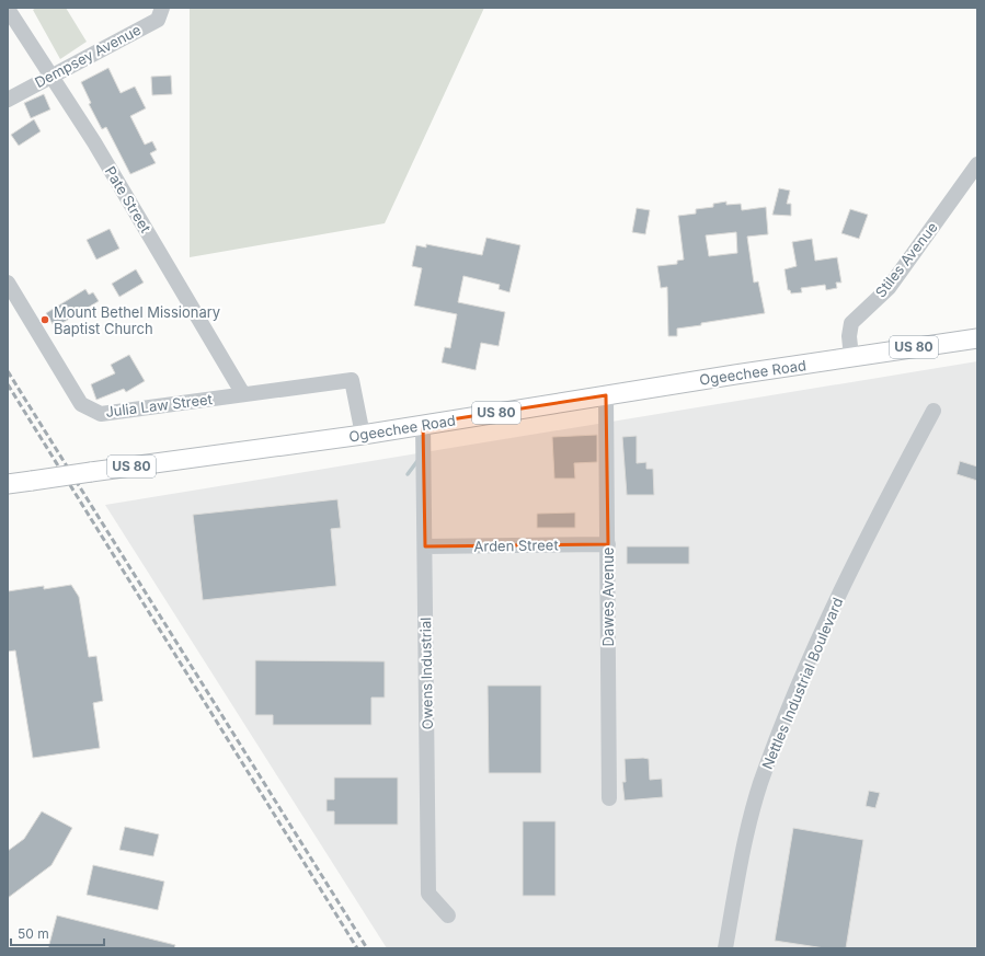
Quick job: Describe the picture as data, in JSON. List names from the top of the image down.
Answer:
{
  "streets": {
    "main road": ["US 80", "Ogeechee Road"],
    "street": [
      "Dempsey Avenue",
      "Pate Street",
      "Stiles Avenue",
      "Julia Law Street",
      "Arden Street",
      "Dawes Avenue",
      "Owens Industrial",
      "Nettles Industrial Boulevard"
    ]
  },
  "crossings": [
    ["Dempsey Avenue", "Pate Street"],
    ["Pate Street", "Julia Law Street"],
    ["Stiles Avenue", "Ogeechee Road"],
    ["Ogeechee Road", "Julia Law Street"],
    ["Ogeechee Road", "Dawes Avenue"],
    ["Ogeechee Road", "Owens Industrial"],
    ["Arden Street", "Dawes Avenue"],
    ["Arden Street", "Owens Industrial"]
  ],
  "places": ["Mount Bethel Missionary Baptist Church"],
  "scale_bar": "50 m"
}
